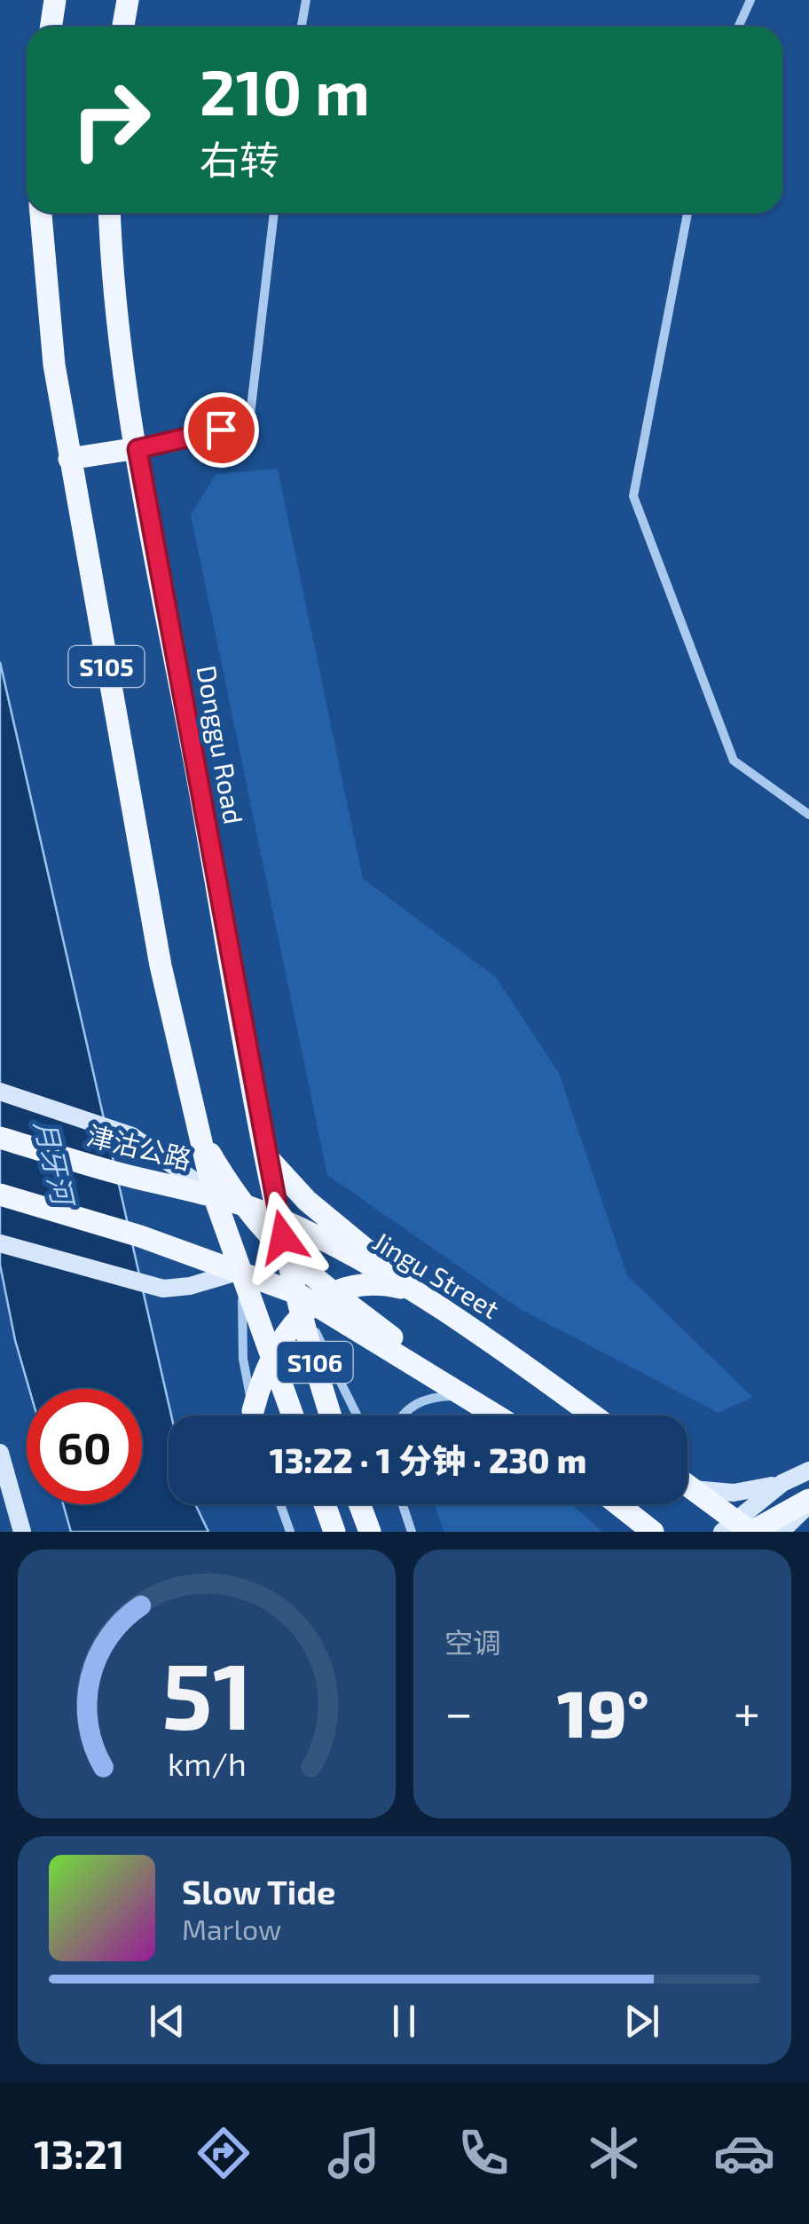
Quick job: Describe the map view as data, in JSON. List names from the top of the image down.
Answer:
{
  "streets": {
    "main road": [
      "S105",
      "Donggu Road",
      "津沽公路",
      "Jingu Street",
      "S106"
    ]
  },
  "crossings": [
    ["S105", "津沽公路"],
    ["S105", "Jingu Street"],
    ["S105", "S106"],
    ["Donggu Road", "Jingu Street"],
    ["Donggu Road", "S106"],
    ["津沽公路", "Jingu Street"],
    ["津沽公路", "S106"],
    ["Jingu Street", "S106"]
  ],
  "water": ["月牙河"],
  "page": {
    "turn": ["210 m", "右转"],
    "limit": "60",
    "trip": "13:22 · 1 分钟 · 230 m",
    "tile": "空调",
    "heat": ["−", "19°", "+"],
    "song": ["Slow Tide", "Marlow"],
    "tabs": "13:21",
    "gauge": ["51", "km/h"]
  }
}
